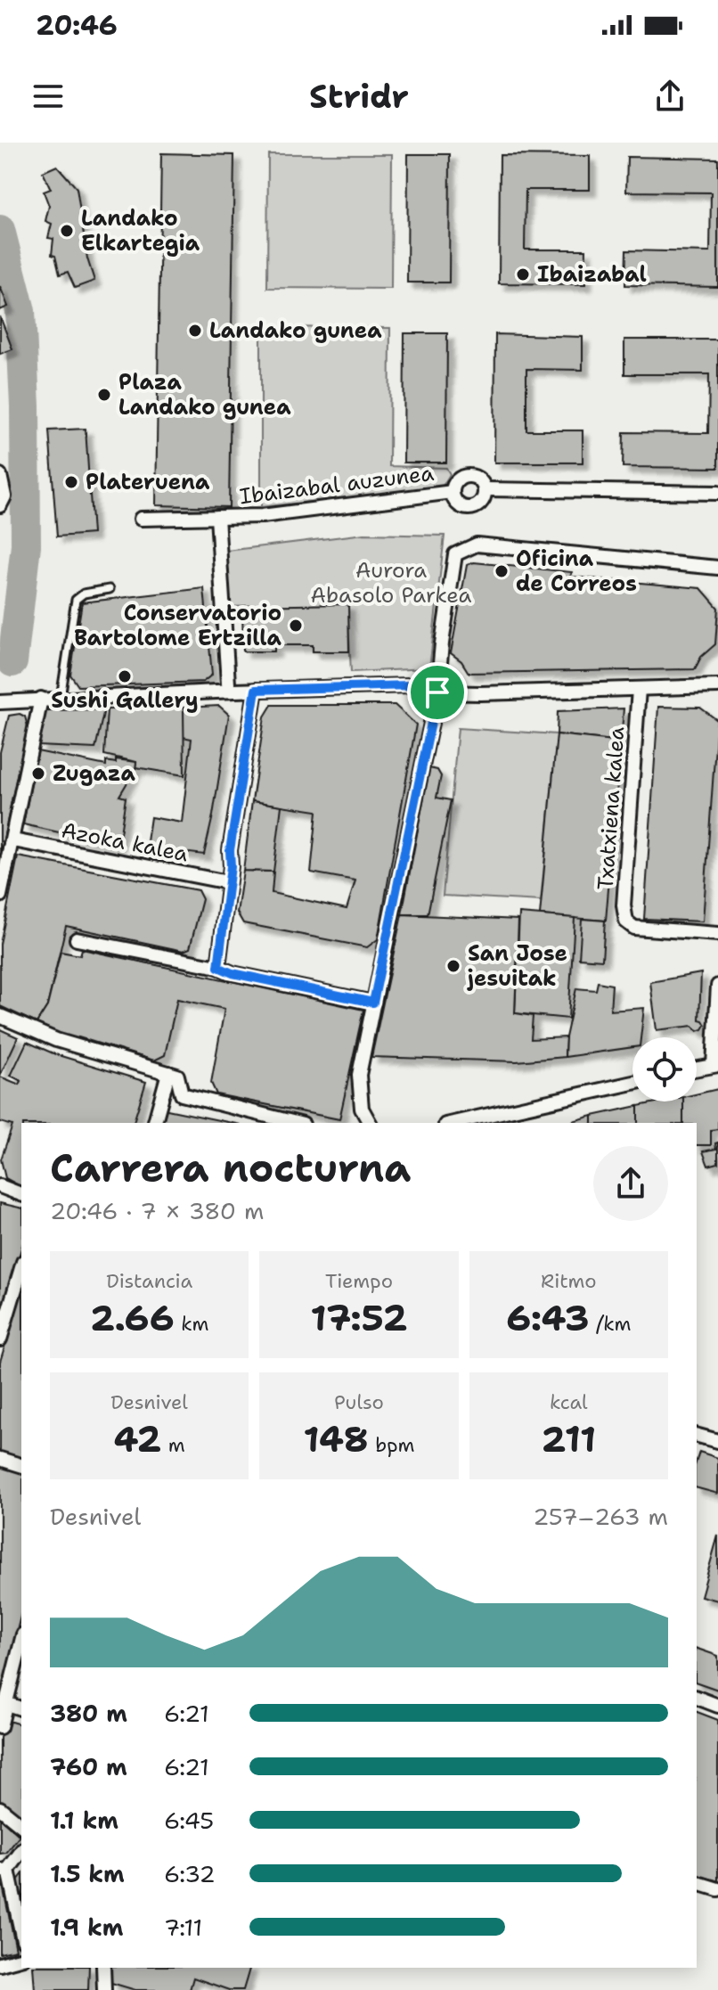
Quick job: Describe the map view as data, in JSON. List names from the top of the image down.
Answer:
{
  "streets": {
    "street": ["Ibaizabal auzunea", "Txatxiena kalea", "Azoka kalea"]
  },
  "parks": ["Aurora Abasolo Parkea"],
  "places": [
    "Landako Elkartegia",
    "Ibaizabal",
    "Landako gunea",
    "Plaza Landako gunea",
    "Plateruena",
    "Oficina de Correos",
    "Conservatorio Bartolome Ertzilla",
    "Sushi Gallery",
    "Zugaza",
    "San Jose jesuitak"
  ],
  "page": {
    "status": "20:46",
    "header": "Stridr",
    "heading": ["Carrera nocturna", "20:46 · 7 × 380 m"],
    "stats": [
      ["Distancia", "2.66 km"],
      ["Tiempo", "17:52"],
      ["Ritmo", "6:43 /km"],
      ["Desnivel", "42 m"],
      ["Pulso", "148 bpm"],
      ["kcal", "211"]
    ],
    "chart": ["Desnivel", "257–263 m"],
    "list": [
      {
        "name": "380 m",
        "note": "6:21"
      },
      {
        "name": "760 m",
        "note": "6:21"
      },
      {
        "name": "1.1 km",
        "note": "6:45"
      },
      {
        "name": "1.5 km",
        "note": "6:32"
      },
      {
        "name": "1.9 km",
        "note": "7:11"
      }
    ]
  }
}
